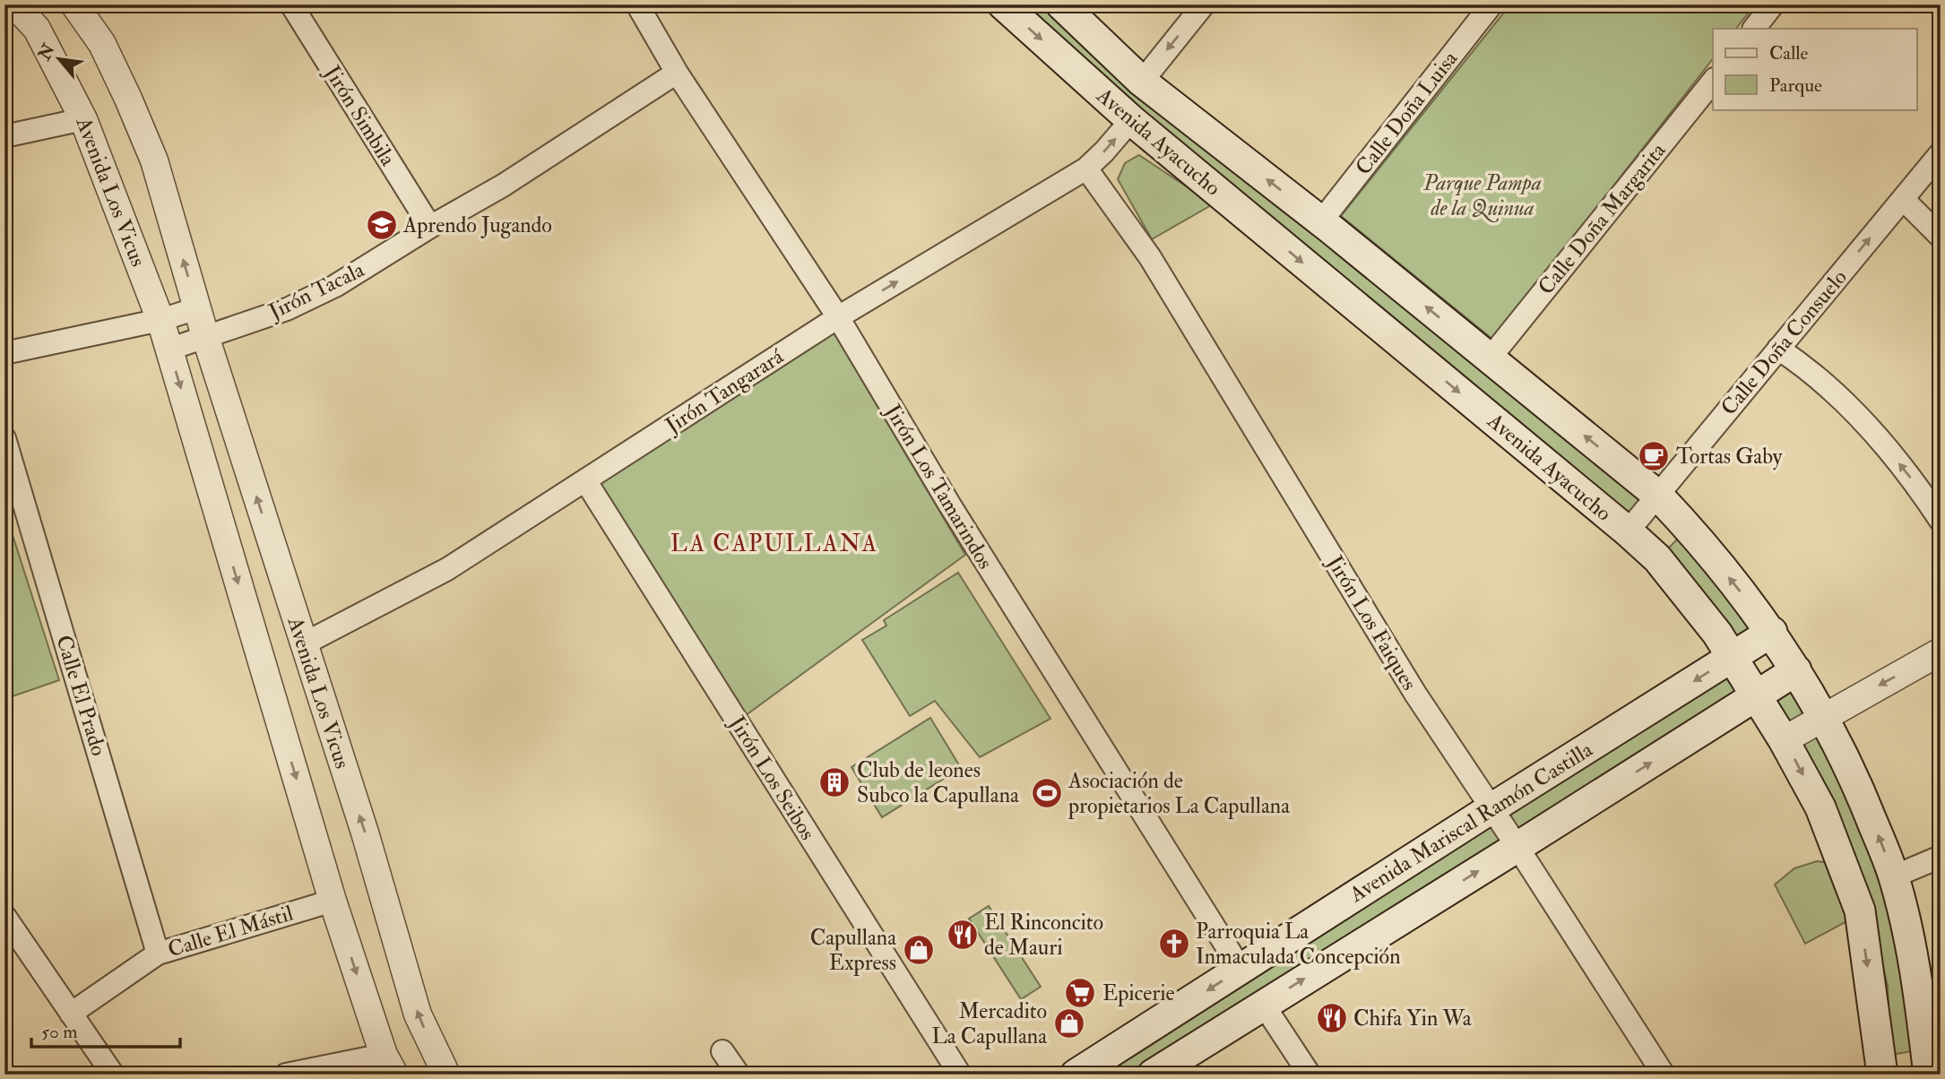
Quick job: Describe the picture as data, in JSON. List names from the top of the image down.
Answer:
{
  "streets": {
    "main road": ["Avenida Ayacucho", "Avenida Mariscal Ramón Castilla"],
    "street": [
      "Calle Doña Luisa",
      "Jirón Simbila",
      "Avenida Los Vicus",
      "Calle Doña Margarita",
      "Jirón Tacala",
      "Calle Doña Consuelo",
      "Jirón Tangarará",
      "Jirón Los Tamarindos",
      "Jirón Los Faiques",
      "Calle El Prado",
      "Jirón Los Seibos",
      "Calle El Mástil"
    ]
  },
  "crossings": [
    ["Calle Doña Luisa", "Avenida Ayacucho"],
    ["Jirón Simbila", "Jirón Tacala"],
    ["Avenida Ayacucho", "Calle Doña Margarita"],
    ["Avenida Ayacucho", "Calle Doña Consuelo"],
    ["Avenida Ayacucho", "Jirón Tangarará"],
    ["Avenida Ayacucho", "Avenida Mariscal Ramón Castilla"],
    ["Avenida Los Vicus", "Jirón Tacala"],
    ["Avenida Los Vicus", "Jirón Tangarará"],
    ["Avenida Los Vicus", "Calle El Mástil"],
    ["Jirón Tacala", "Jirón Los Tamarindos"],
    ["Jirón Tangarará", "Jirón Los Tamarindos"],
    ["Jirón Tangarará", "Jirón Los Faiques"],
    ["Jirón Tangarará", "Jirón Los Seibos"],
    ["Jirón Los Tamarindos", "Avenida Mariscal Ramón Castilla"],
    ["Jirón Los Faiques", "Avenida Mariscal Ramón Castilla"],
    ["Calle El Prado", "Calle El Mástil"]
  ],
  "one_way": ["Calle Doña Consuelo", "Jirón Tangarará"],
  "districts": ["LA CAPULLANA"],
  "parks": ["Parque Pampa de la Quinua"],
  "places": {
    "school or university": ["Aprendo Jugando"],
    "cafe": ["Tortas Gaby"],
    "building": ["Club de leones Subco la Capullana"],
    "sports": ["Asociación de propietarios La Capullana"],
    "restaurant": ["El Rinconcito de Mauri", "Chifa Yin Wa"],
    "church": ["Parroquia La Inmaculada Concepción"],
    "shop": ["Capullana Express", "Mercadito La Capullana"],
    "supermarket": ["Epicerie"]
  },
  "legend": ["Calle", "Parque"],
  "scale_bar": "50 m",
  "north": "top left"
}
